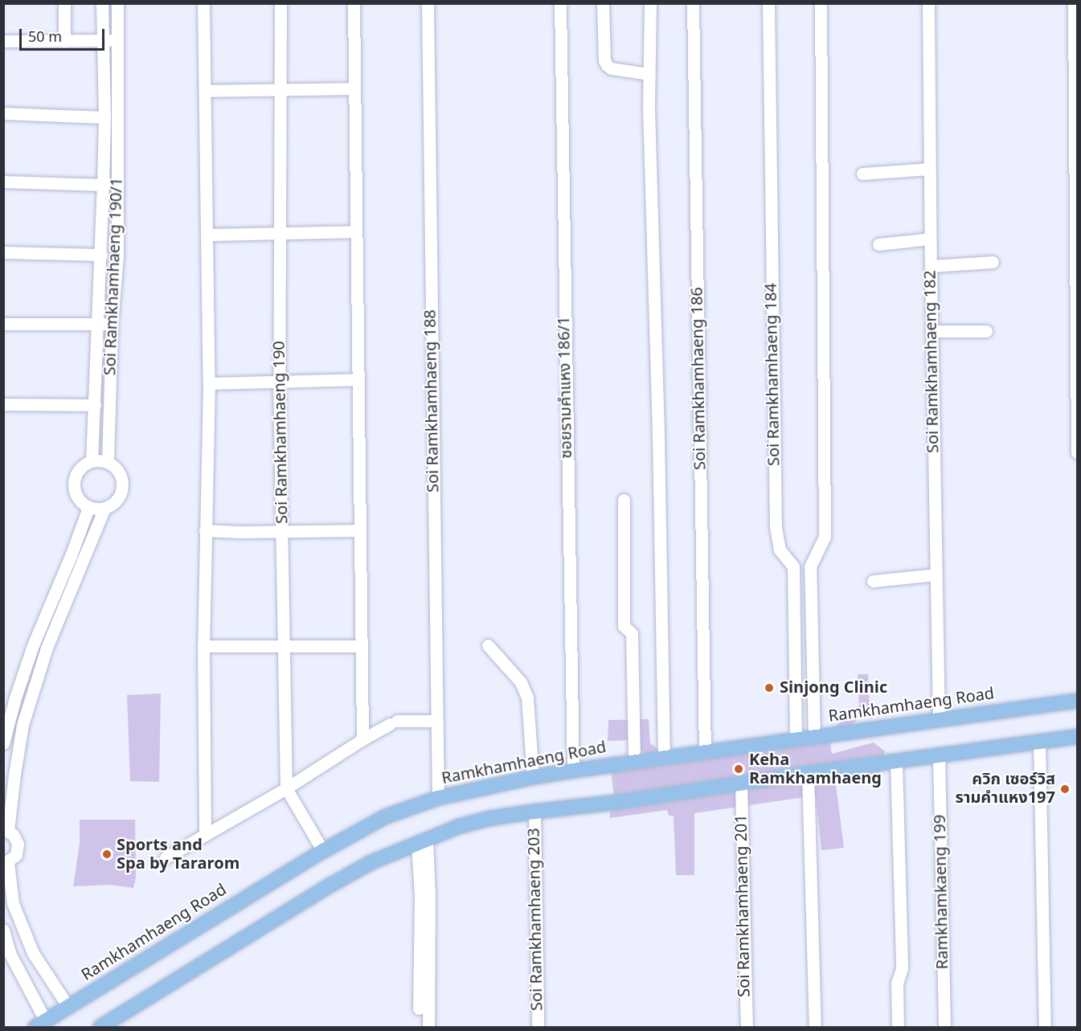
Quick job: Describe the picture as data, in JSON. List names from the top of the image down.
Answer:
{
  "streets": {
    "main road": ["Ramkhamhaeng Road"],
    "street": [
      "Soi Ramkhamhaeng 190/1",
      "Soi Ramkhamhaeng 182",
      "Soi Ramkhamhaeng 184",
      "Soi Ramkhamhaeng 186",
      "ซอยรามคำแหง 186/1",
      "Soi Ramkhamhaeng 188",
      "Soi Ramkhamhaeng 190",
      "Ramkhamkaeng 199",
      "Soi Ramkhamhaeng 201",
      "Soi Ramkhamhaeng 203"
    ]
  },
  "crossings": [
    ["Soi Ramkhamhaeng 182", "Ramkhamhaeng Road"],
    ["Soi Ramkhamhaeng 186", "Ramkhamhaeng Road"],
    ["ซอยรามคำแหง 186/1", "Ramkhamhaeng Road"],
    ["Soi Ramkhamhaeng 188", "Ramkhamhaeng Road"],
    ["Soi Ramkhamhaeng 190", "Ramkhamhaeng Road"]
  ],
  "places": [
    "Sinjong Clinic",
    "Keha Ramkhamhaeng",
    "ควิก เซอร์วิส รามคำแหง197",
    "Sports and Spa by Tararom"
  ],
  "scale_bar": "50 m"
}
